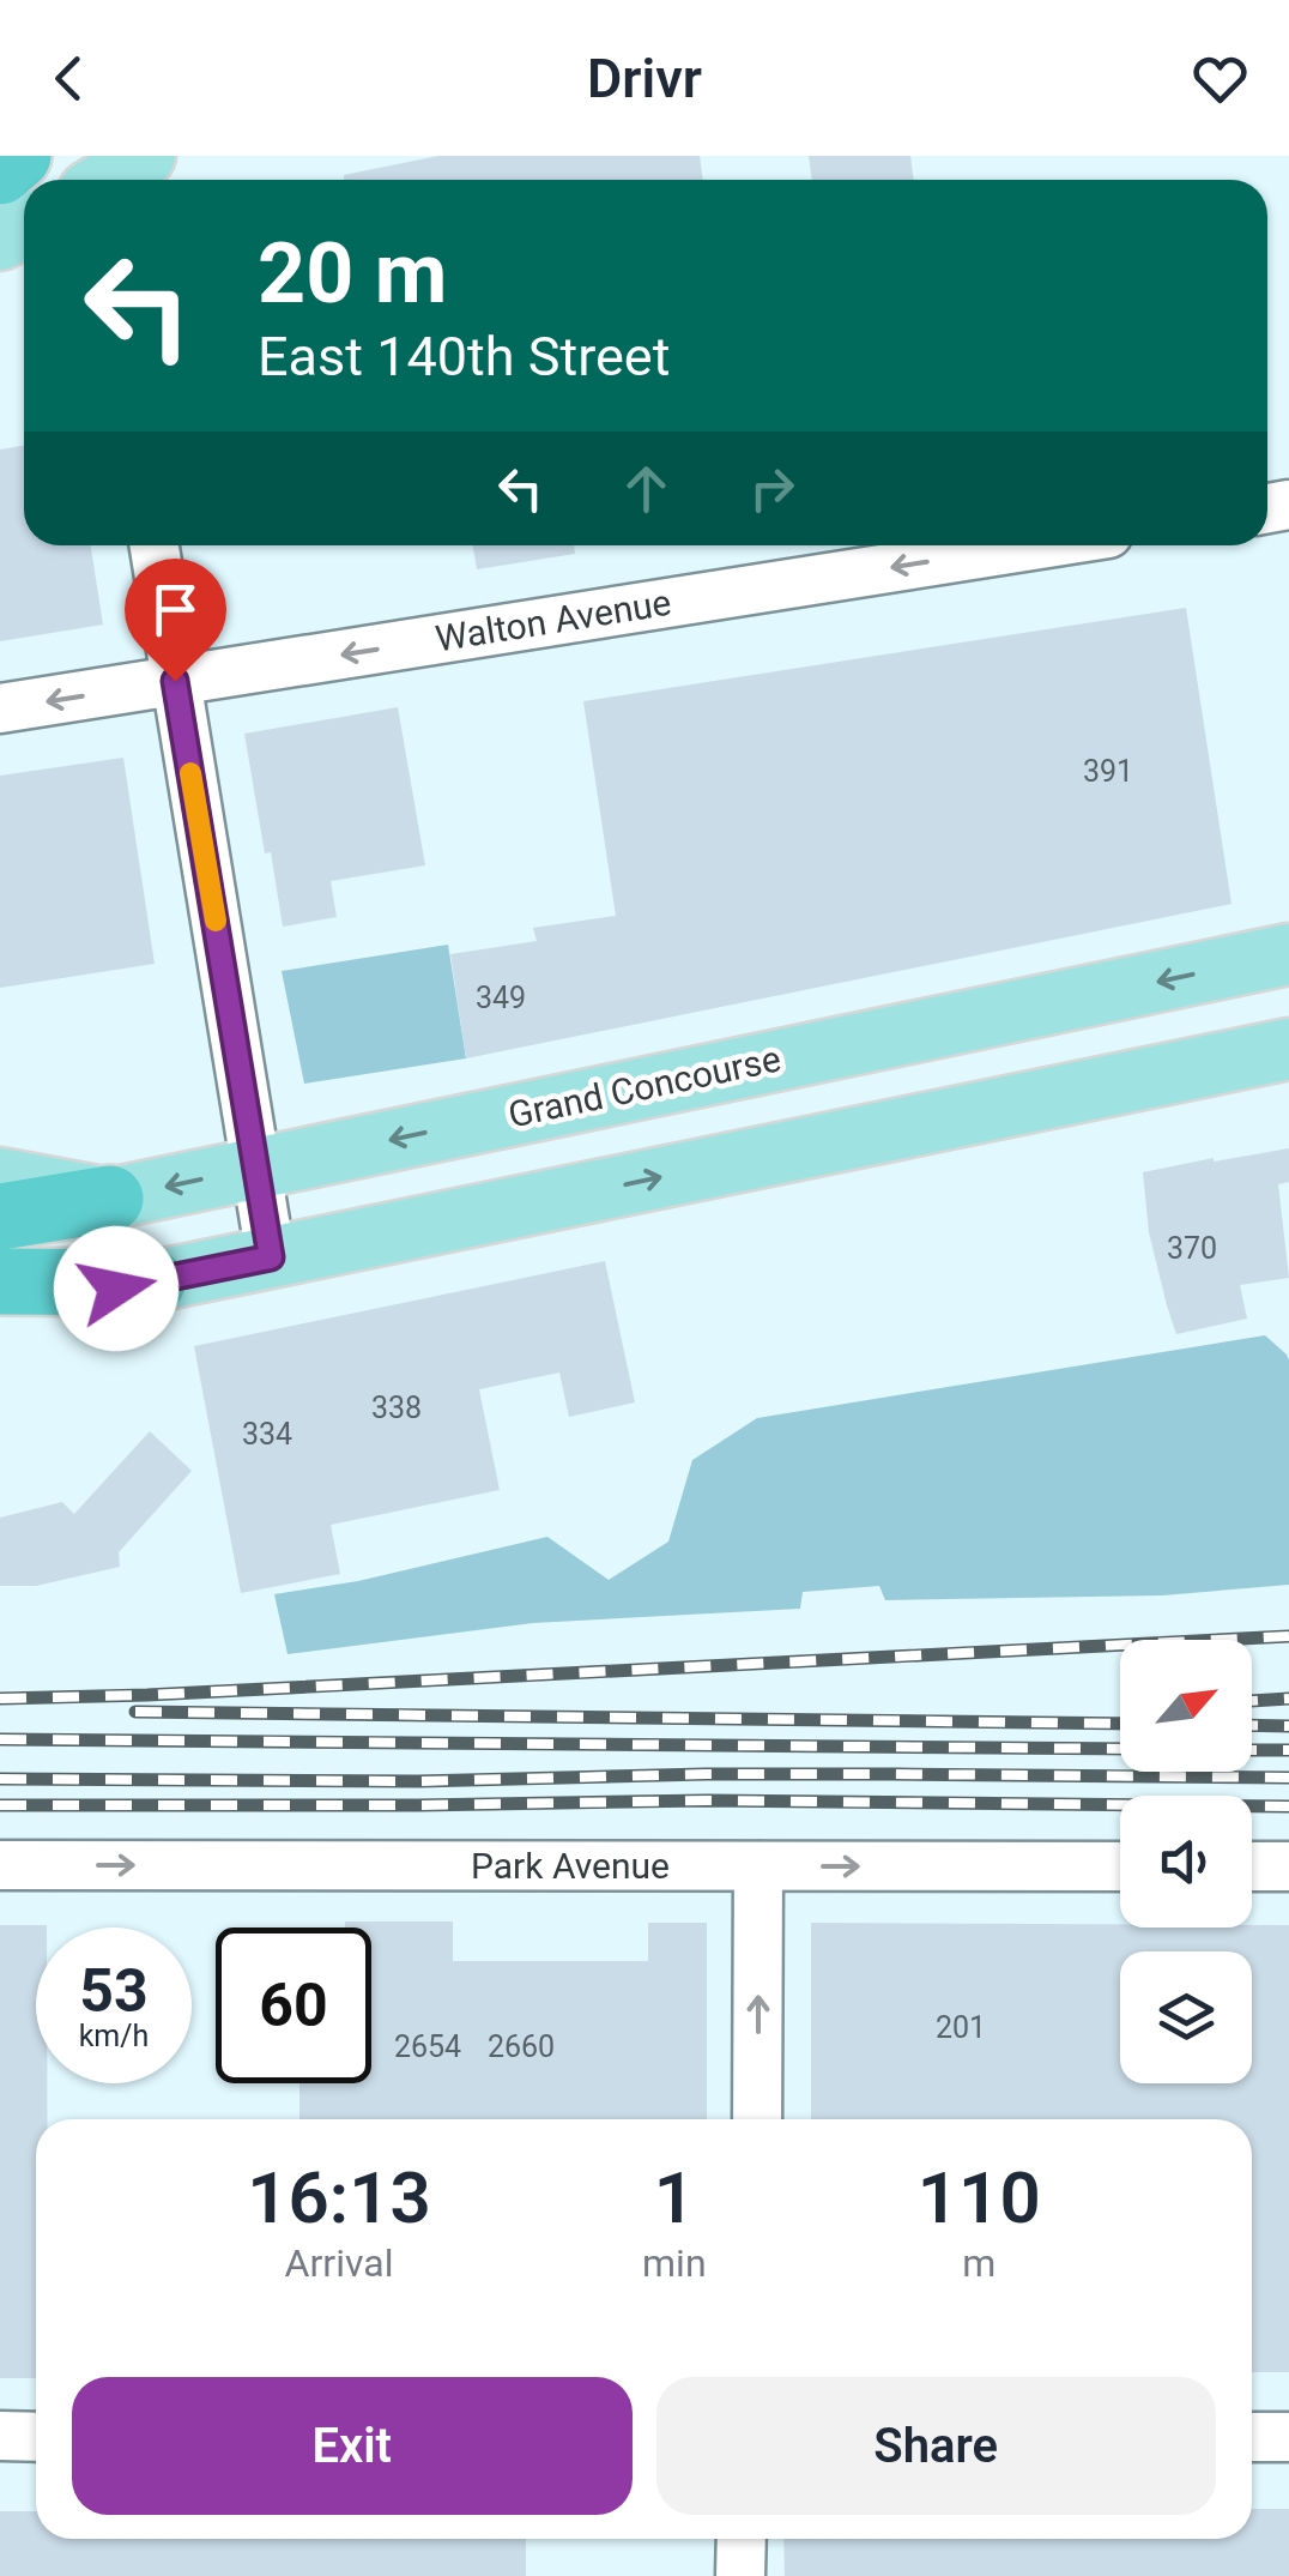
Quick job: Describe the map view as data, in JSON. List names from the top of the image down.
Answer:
{
  "streets": {
    "main road": ["Grand Concourse"],
    "street": ["Walton Avenue", "Park Avenue"]
  },
  "one_way": ["Walton Avenue", "Park Avenue"],
  "house_numbers": [
    "391",
    "349",
    "370",
    "338",
    "334",
    "201",
    "2654",
    "2660"
  ],
  "north": "top right",
  "page": {
    "header": "Drivr",
    "turn": ["20 m", "East 140th Street"],
    "speed": "53 km/h",
    "limit": "60",
    "eta": [
      "16:13",
      "Arrival",
      "1",
      "min",
      "110",
      "m"
    ],
    "buttons": ["Exit", "Share"]
  }
}
